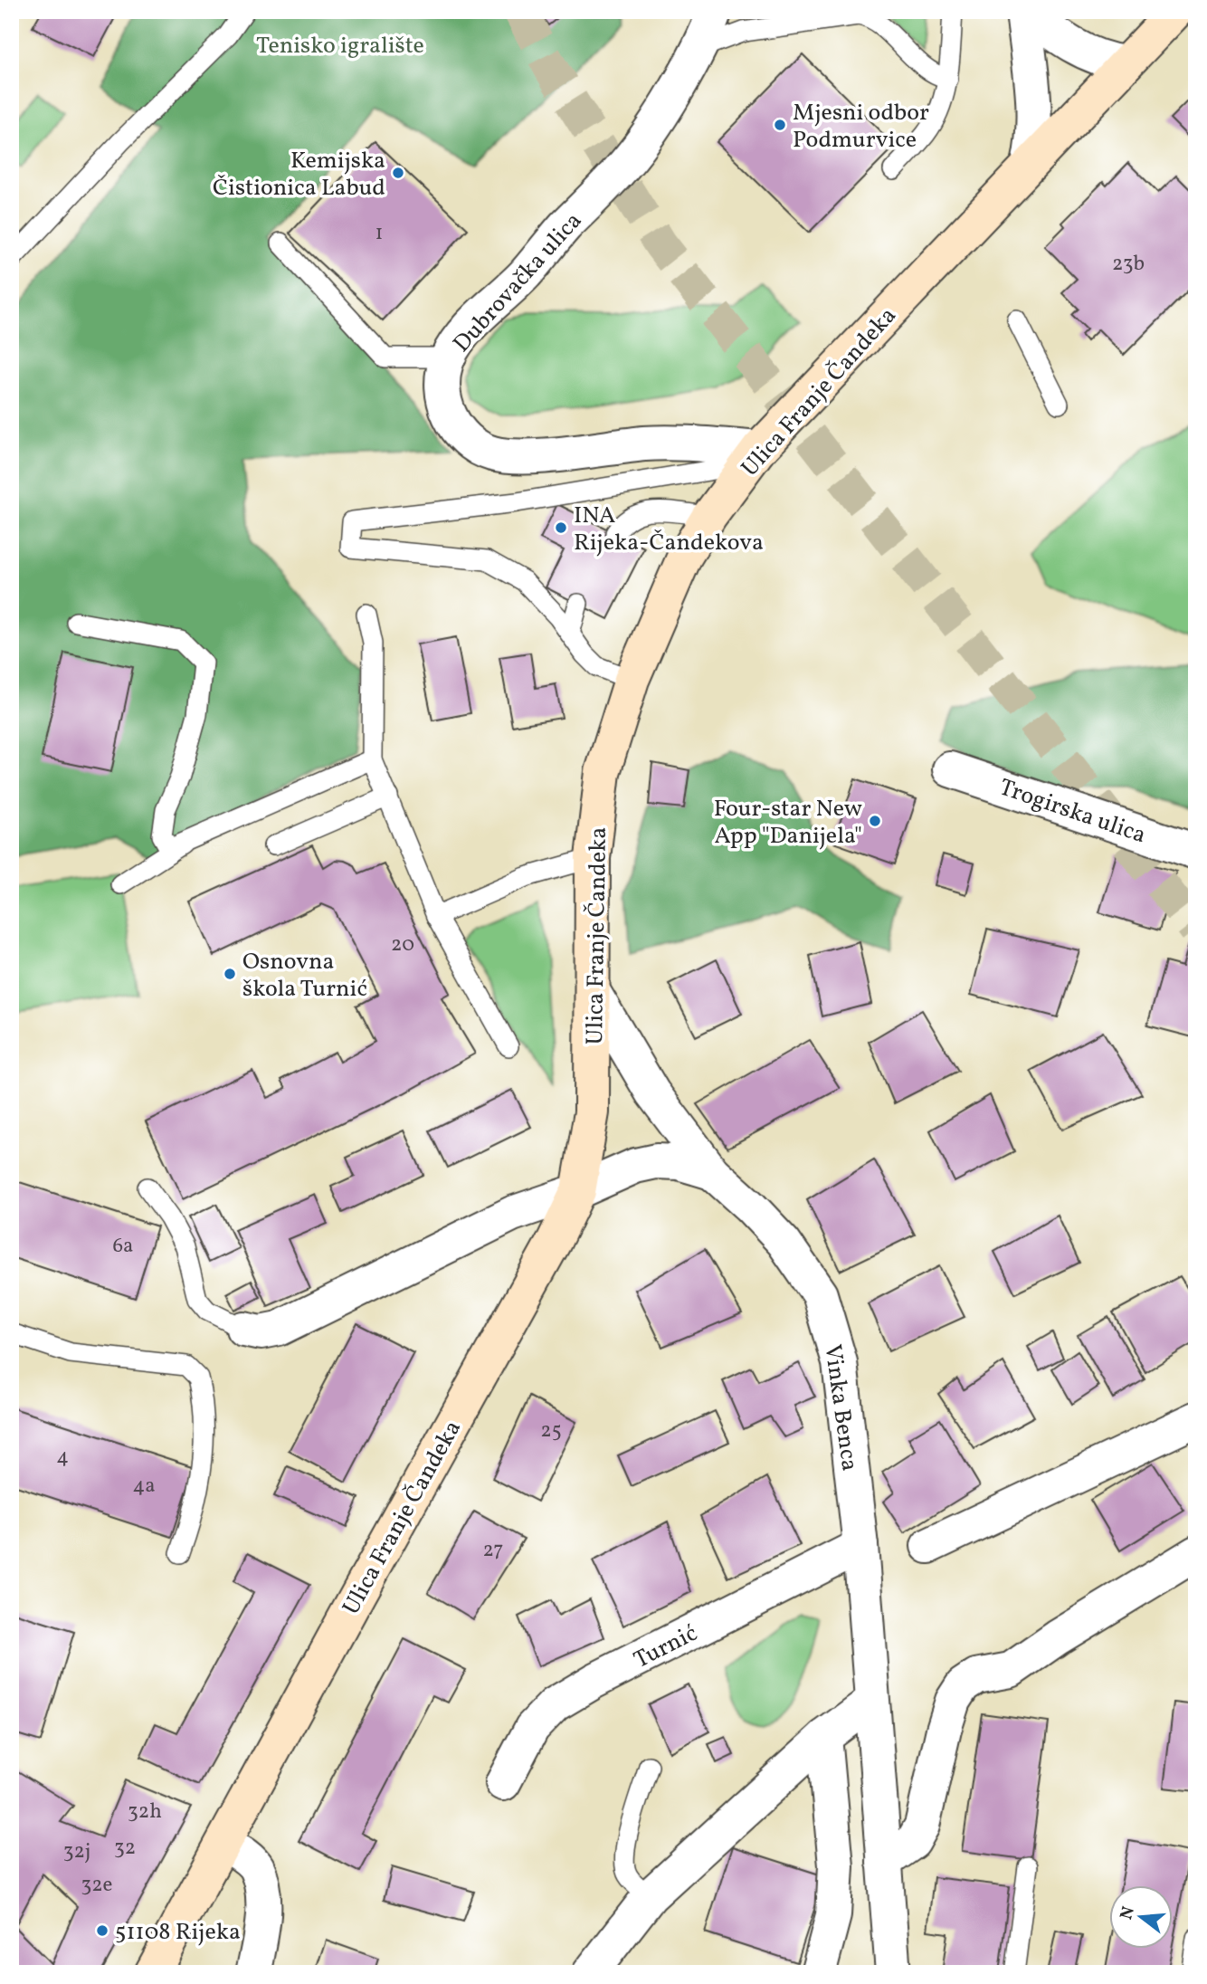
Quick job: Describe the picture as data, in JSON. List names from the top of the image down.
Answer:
{
  "streets": {
    "street": [
      "Dubrovačka ulica",
      "Ulica Franje Čandeka",
      "Trogirska ulica",
      "Vinka Benca",
      "Turnić"
    ]
  },
  "crossings": [
    ["Dubrovačka ulica", "Ulica Franje Čandeka"],
    ["Ulica Franje Čandeka", "Vinka Benca"],
    ["Vinka Benca", "Turnić"]
  ],
  "parks": ["Tenisko igralište"],
  "places": [
    "Mjesni odbor Podmurvice",
    "Kemijska Čistionica Labud",
    "INA Rijeka-Čandekova",
    "Four-star New App \"Danijela\"",
    "Osnovna škola Turnić",
    "51108 Rijeka"
  ],
  "house_numbers": [
    "1",
    "23b",
    "20",
    "6a",
    "25",
    "4",
    "4a",
    "27",
    "32h",
    "32",
    "32j",
    "32e"
  ],
  "north": "left"
}
